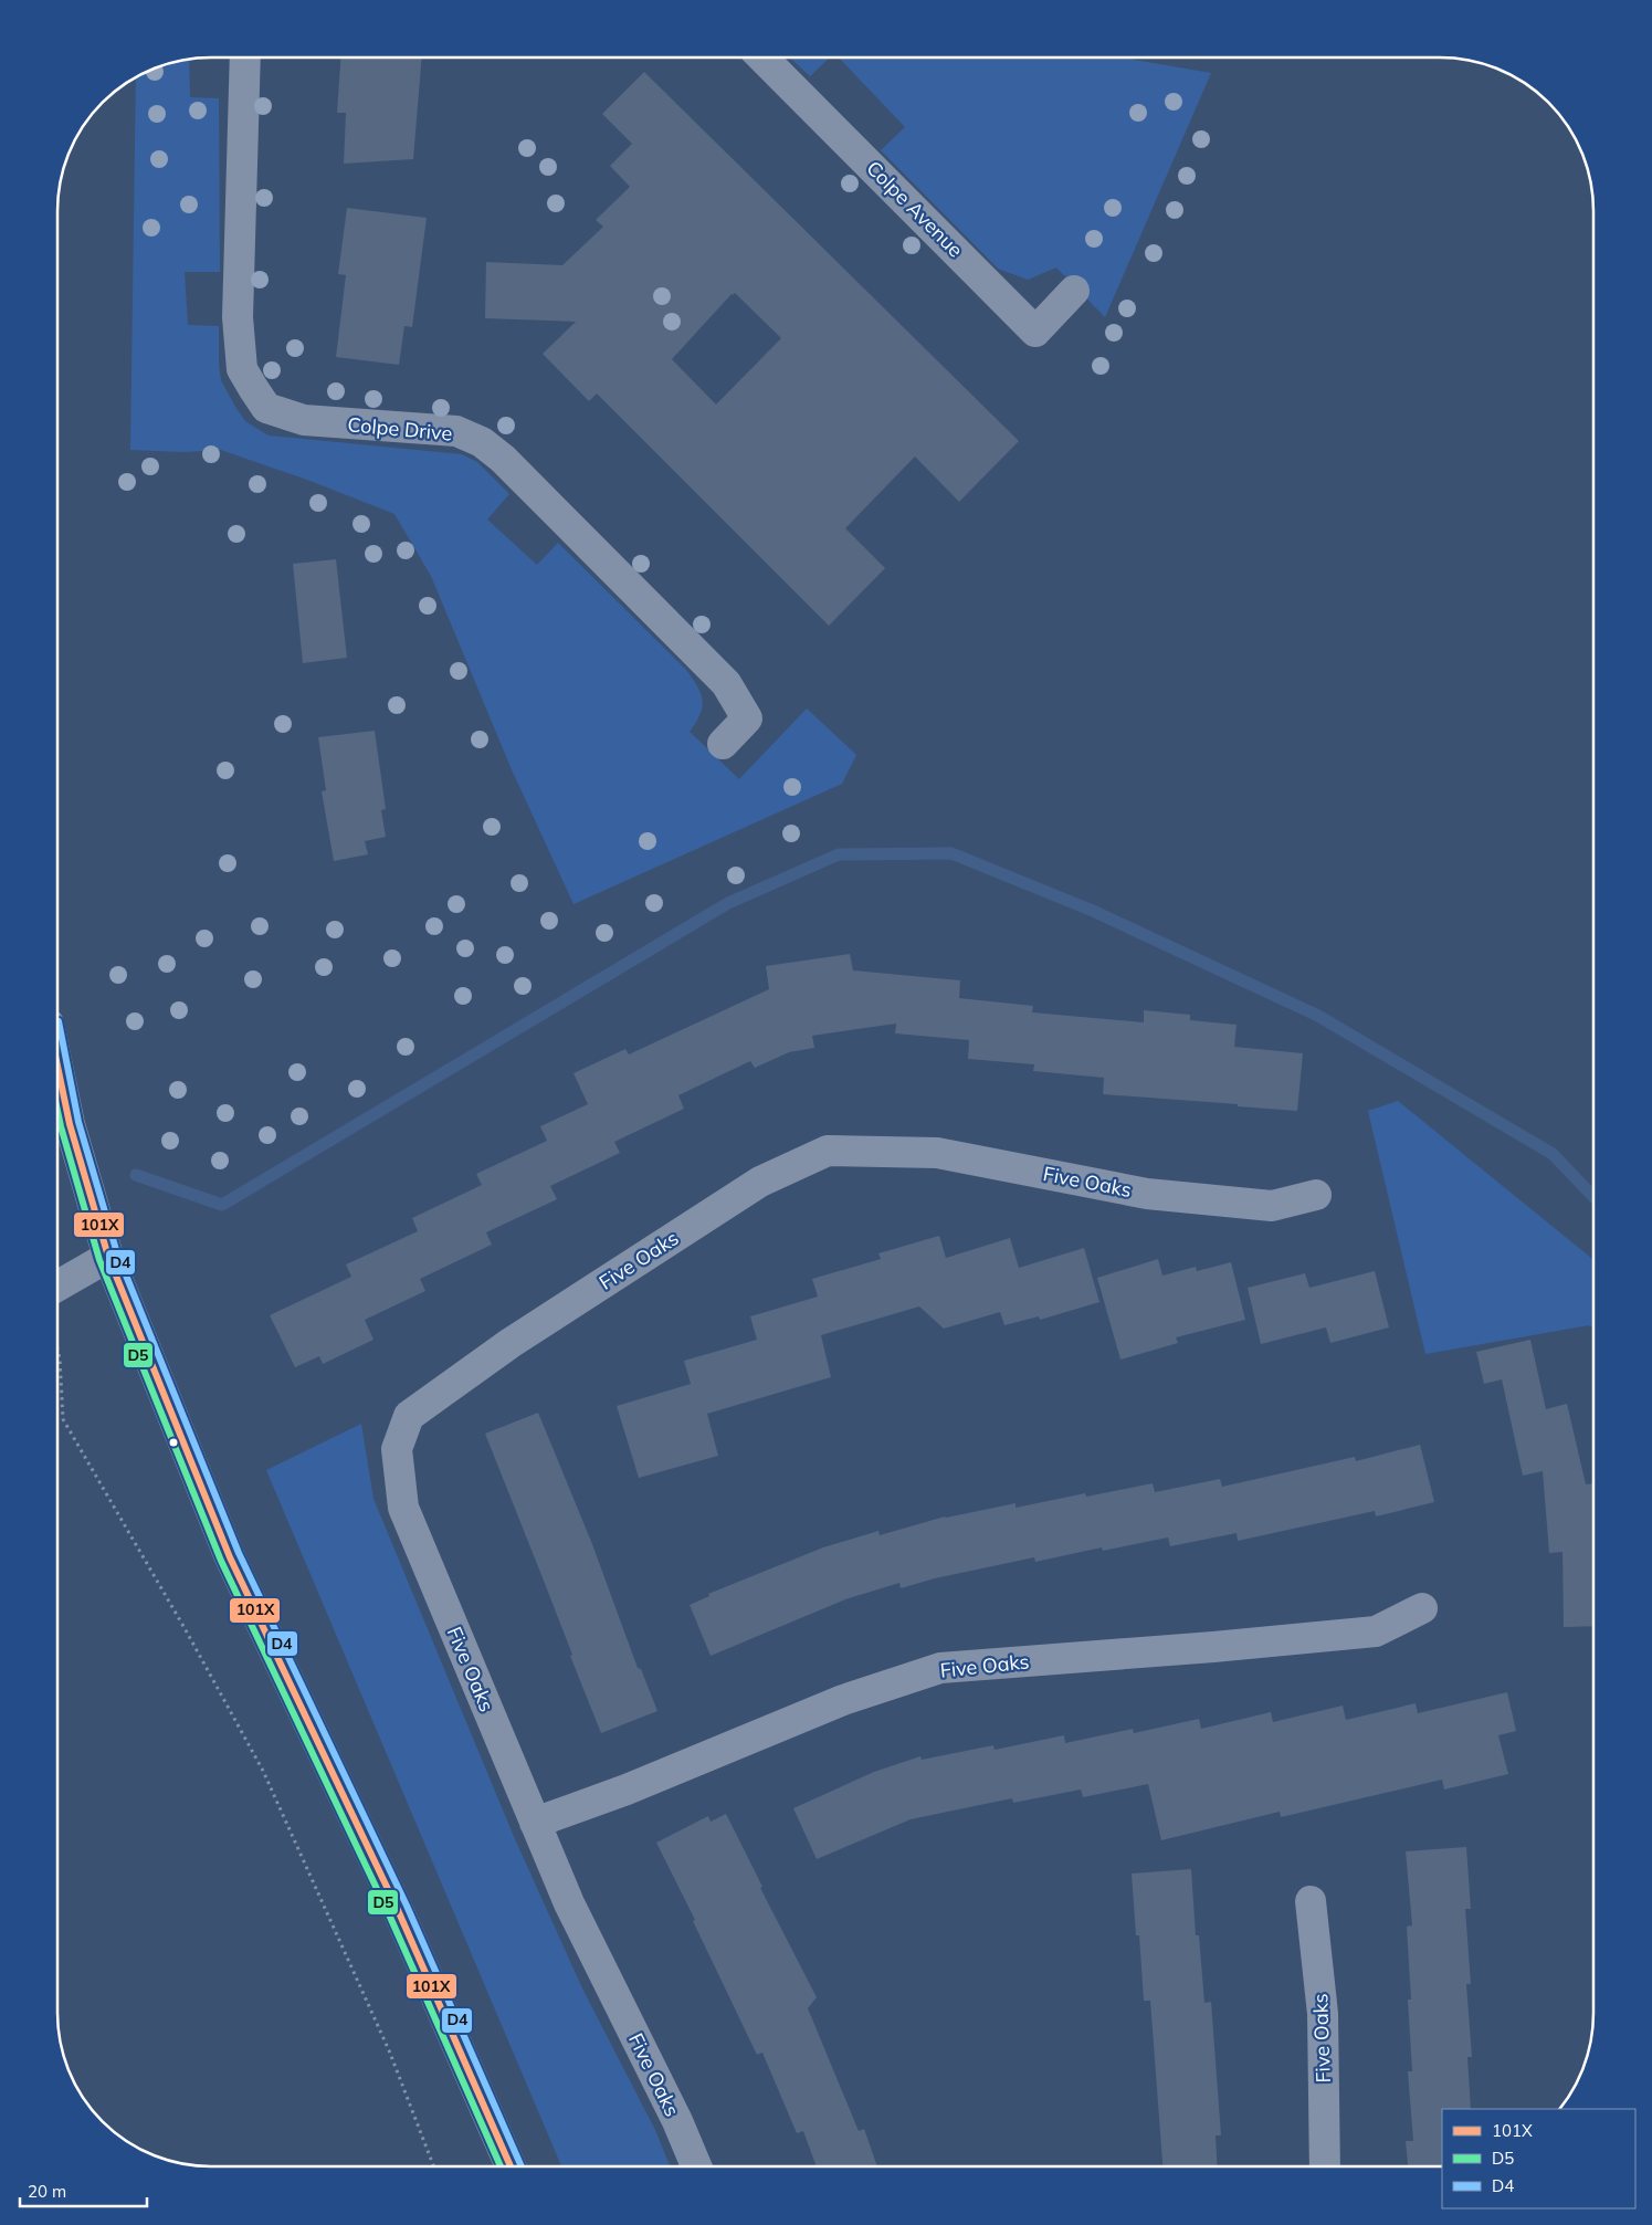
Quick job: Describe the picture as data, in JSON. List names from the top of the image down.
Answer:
{
  "streets": {
    "street": ["Colpe Avenue", "Colpe Drive", "Five Oaks"]
  },
  "lines": ["transit line D4", "transit line 101X", "transit line D5"],
  "legend": ["101X", "D5", "D4"],
  "scale_bar": "20 m"
}
